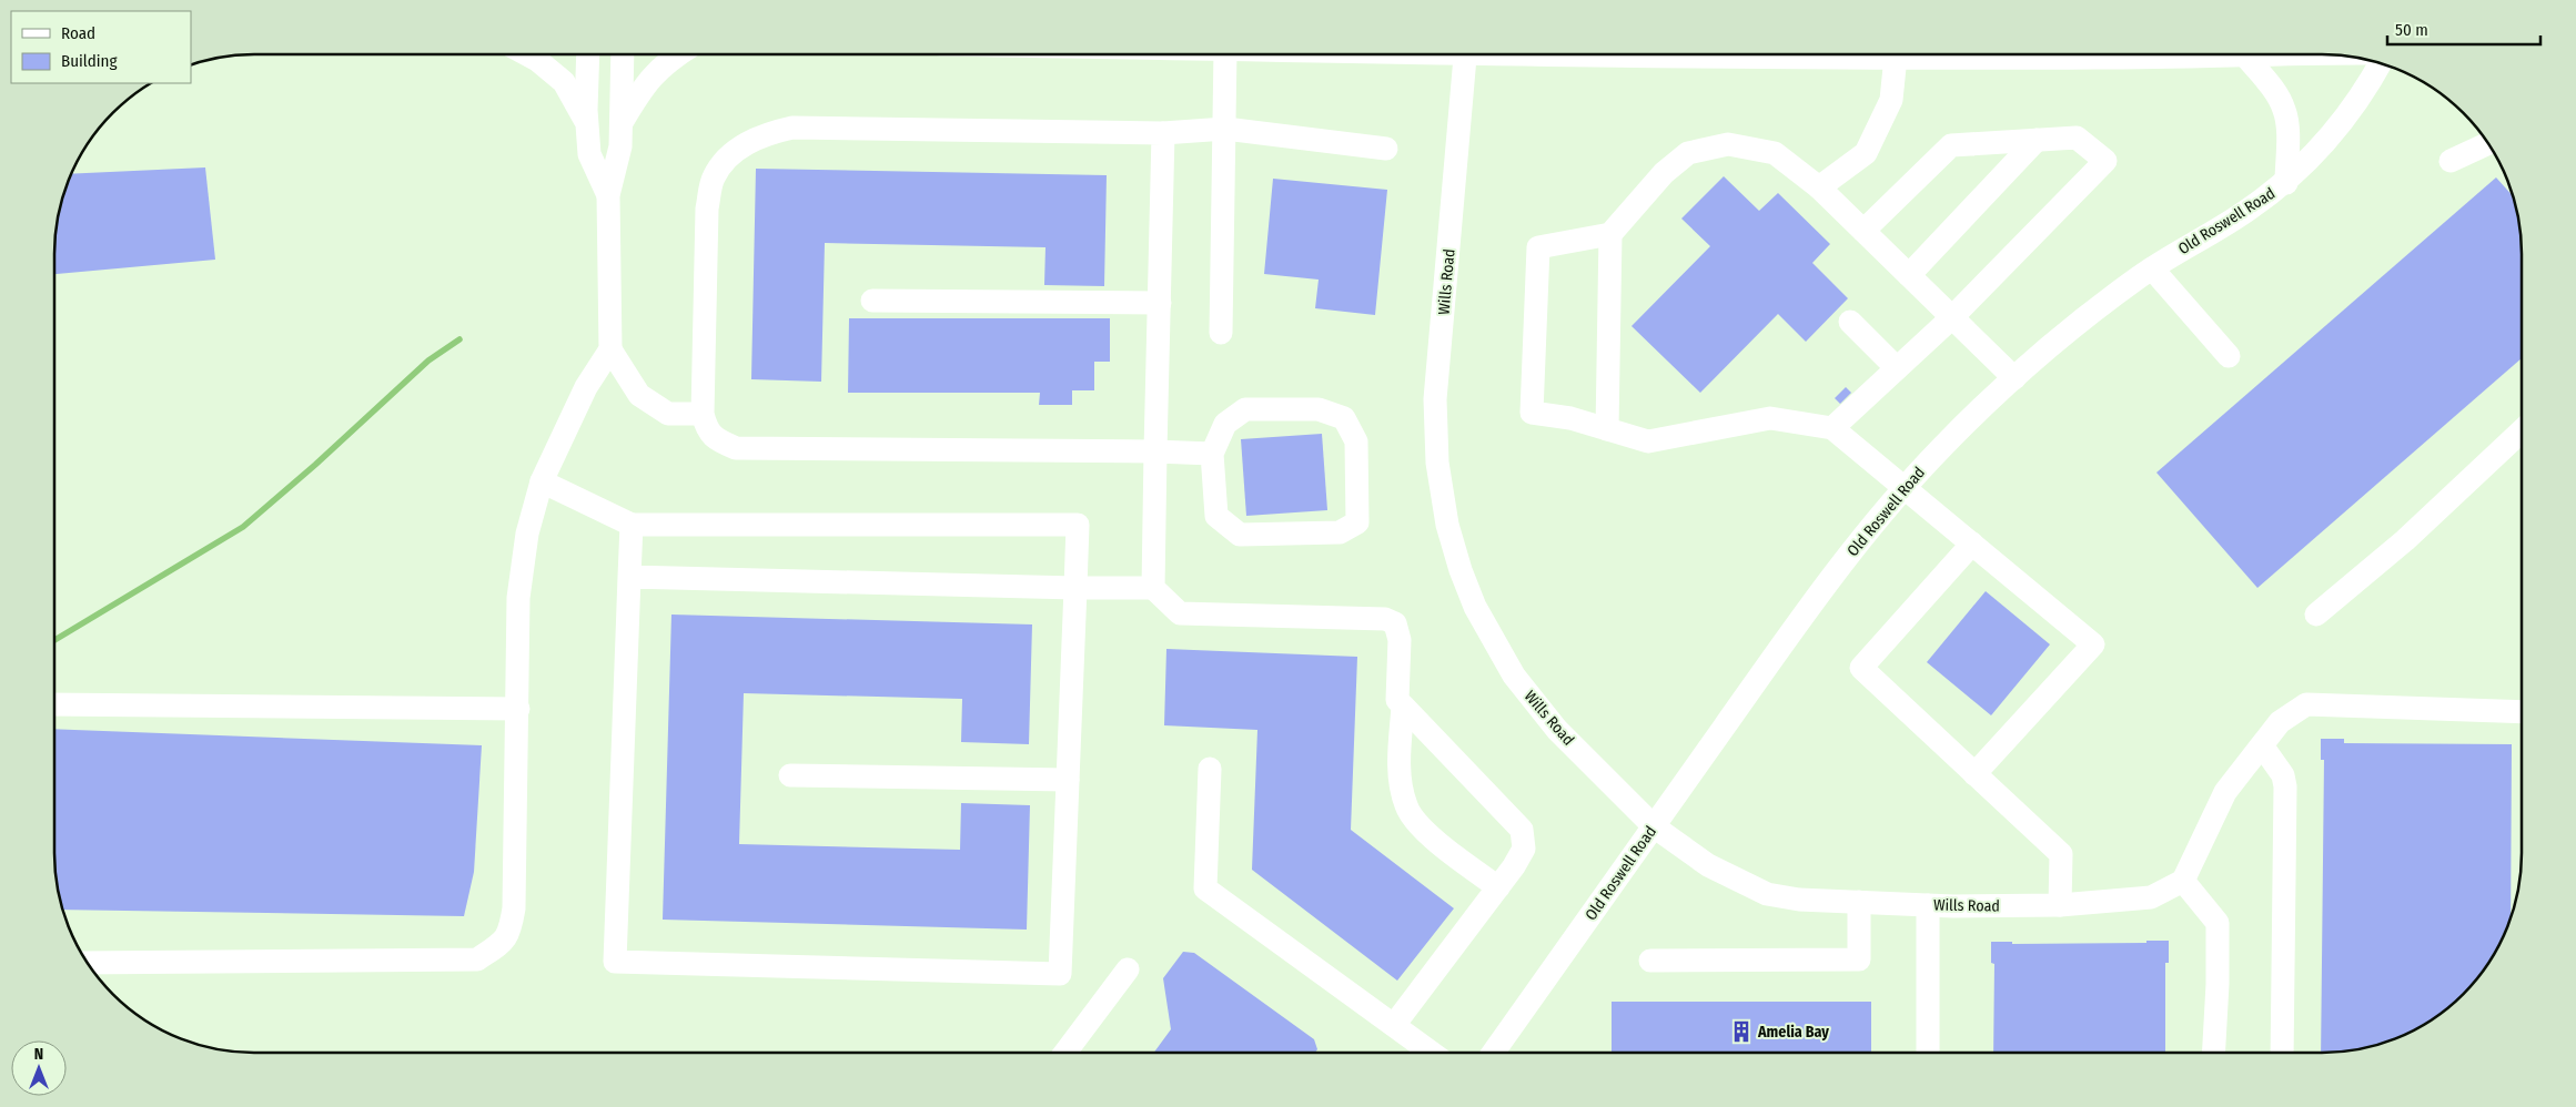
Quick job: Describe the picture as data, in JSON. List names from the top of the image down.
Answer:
{
  "streets": {
    "street": ["Old Roswell Road", "Wills Road"]
  },
  "crossings": [
    ["Old Roswell Road", "Wills Road"]
  ],
  "places": {
    "building": ["Amelia Bay"]
  },
  "legend": ["Road", "Building"],
  "scale_bar": "50 m",
  "north": "top"
}
